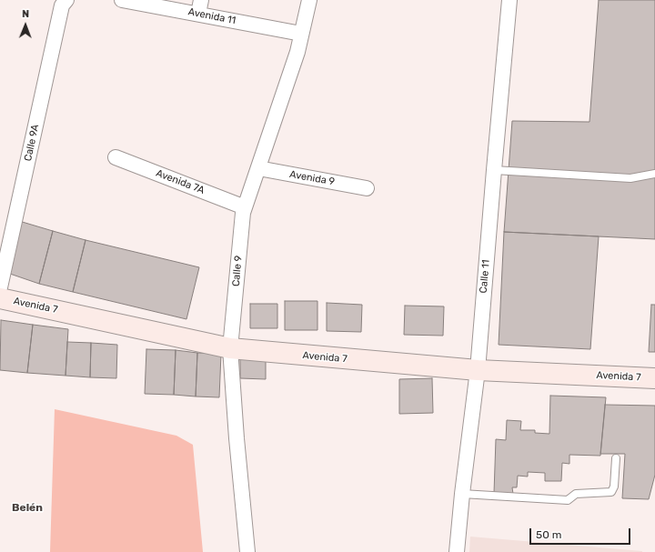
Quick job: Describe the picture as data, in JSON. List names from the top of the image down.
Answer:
{
  "streets": {
    "main road": ["Avenida 7"],
    "street": [
      "Avenida 11",
      "Calle 9A",
      "Avenida 9",
      "Avenida 7A",
      "Calle 9",
      "Calle 11"
    ]
  },
  "crossings": [
    ["Avenida 11", "Calle 9"],
    ["Avenida 9", "Calle 9"],
    ["Avenida 7A", "Calle 9"],
    ["Calle 9", "Avenida 7"],
    ["Calle 11", "Avenida 7"]
  ],
  "districts": ["Belén"],
  "scale_bar": "50 m",
  "north": "top"
}
